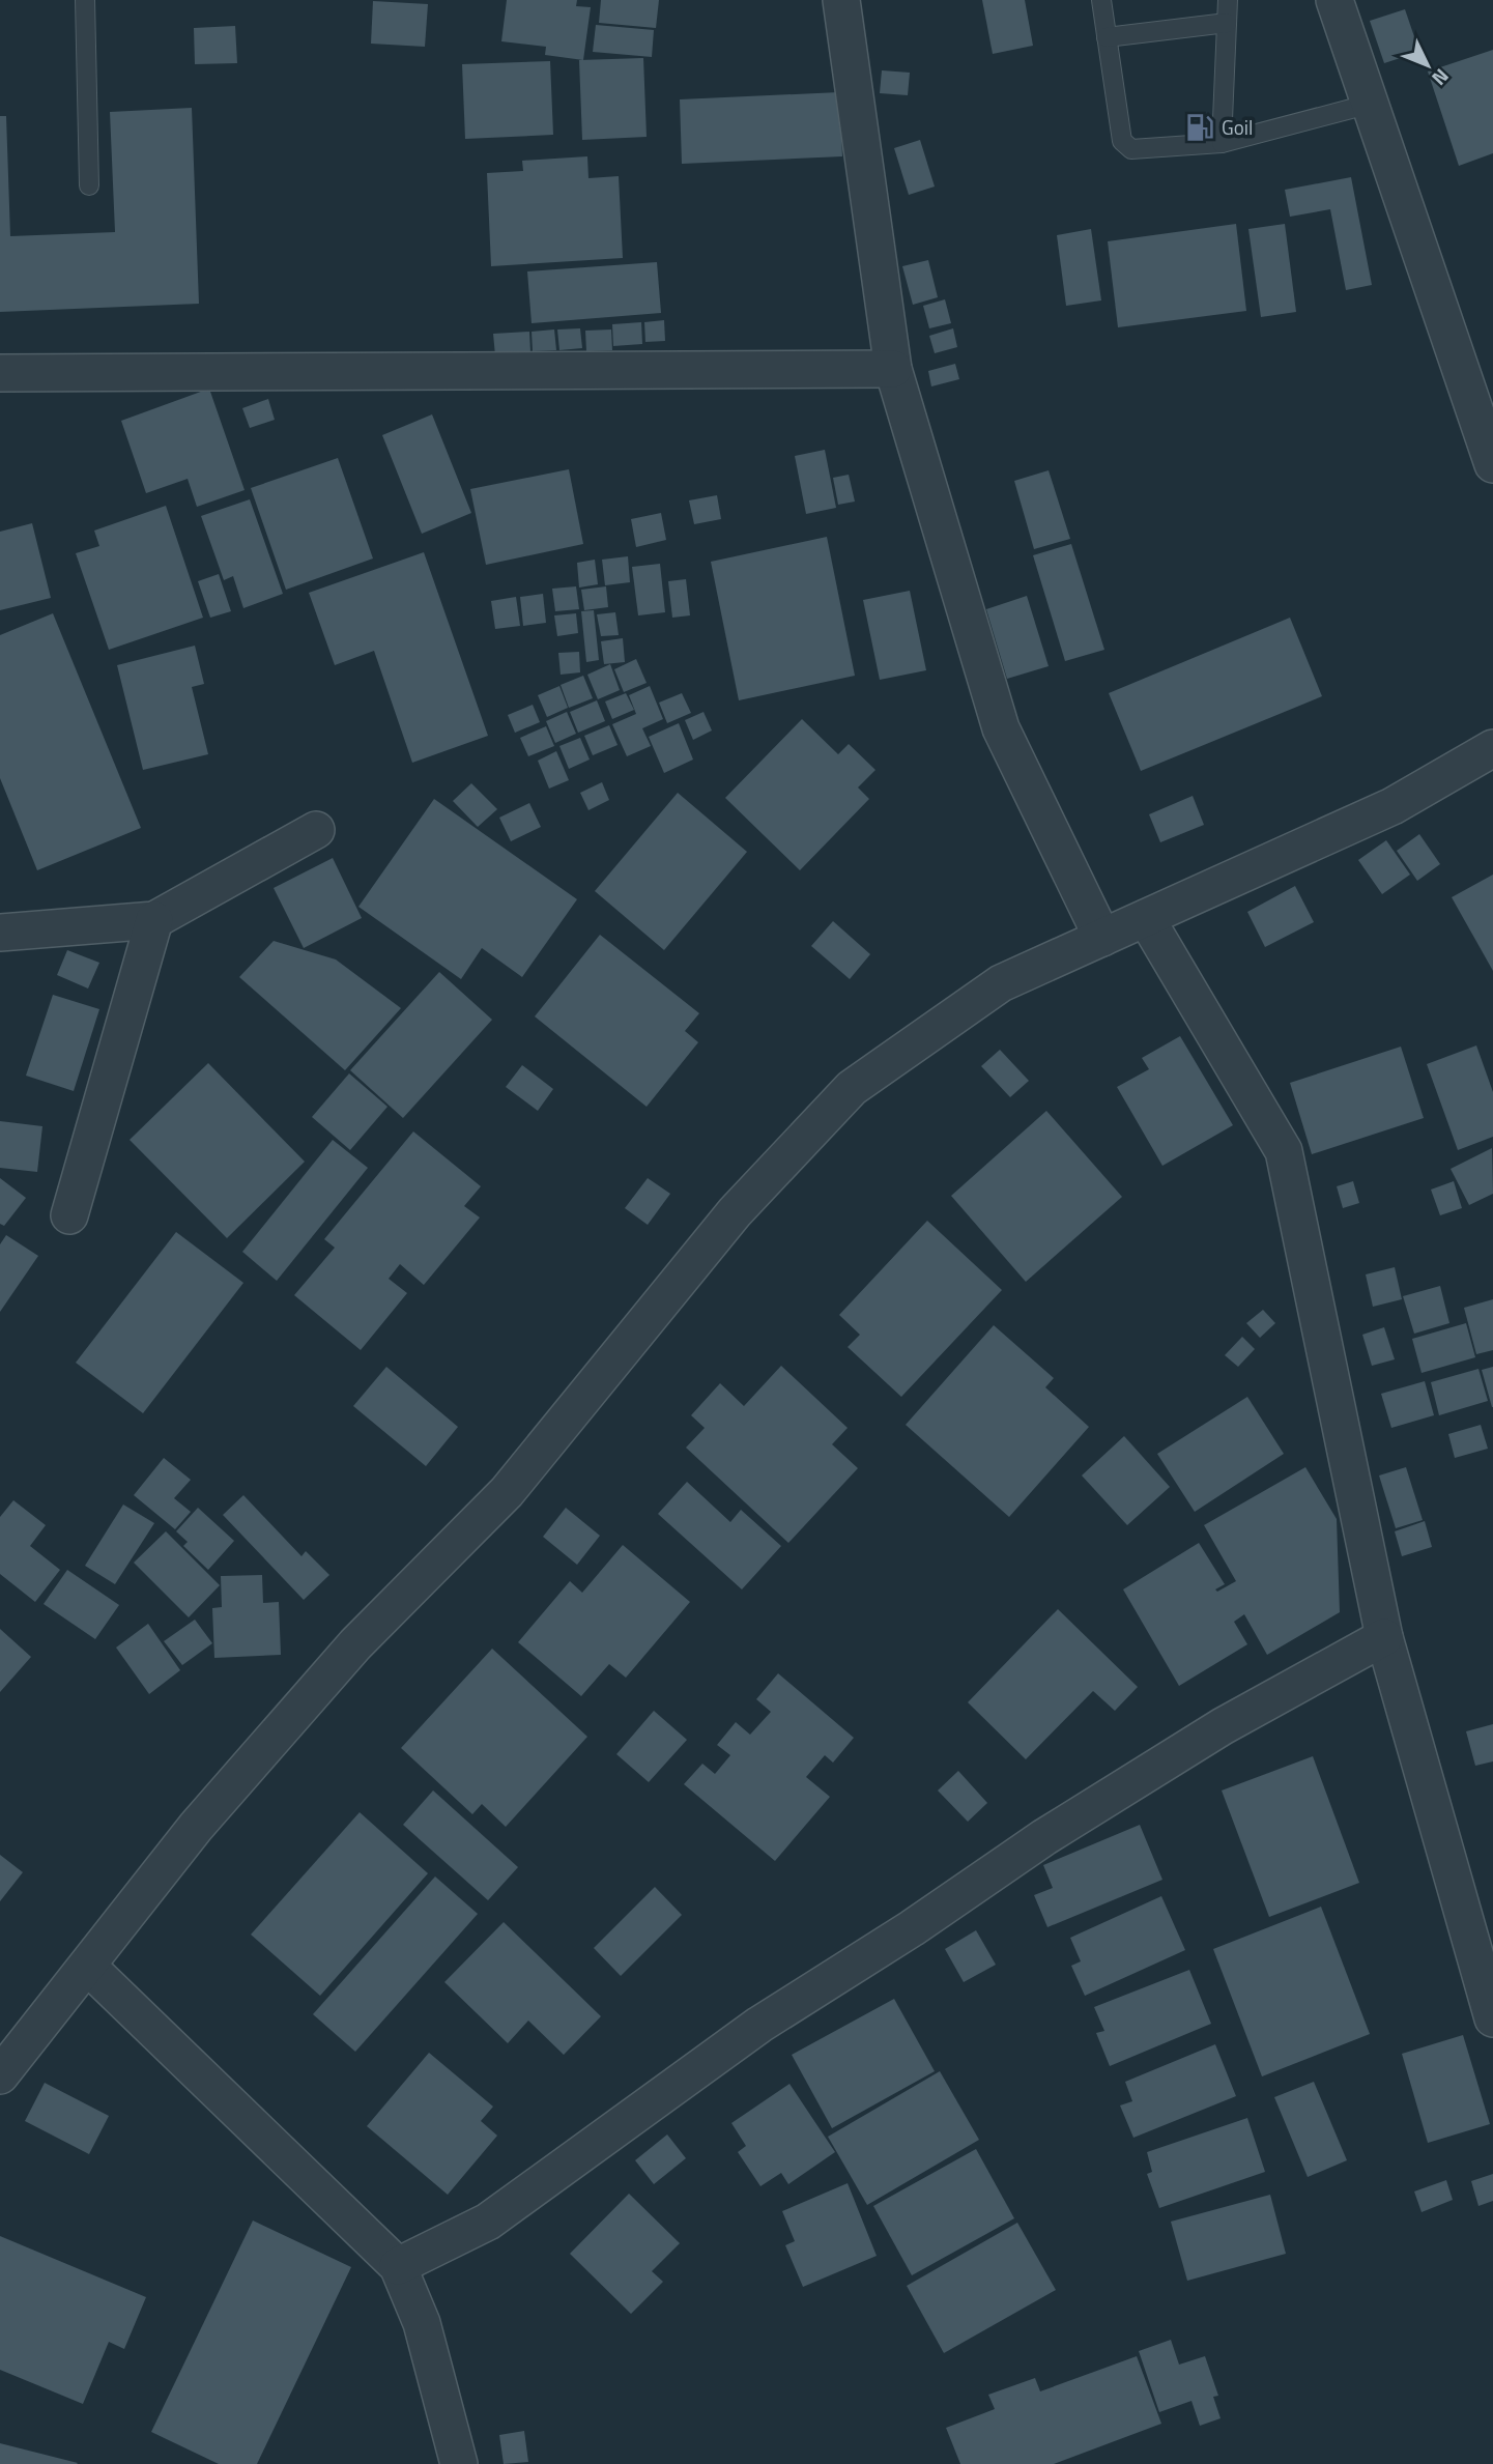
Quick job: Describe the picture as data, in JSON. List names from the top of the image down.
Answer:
{
  "places": {
    "fuel station": ["Goil"]
  },
  "north": "bottom right"
}
